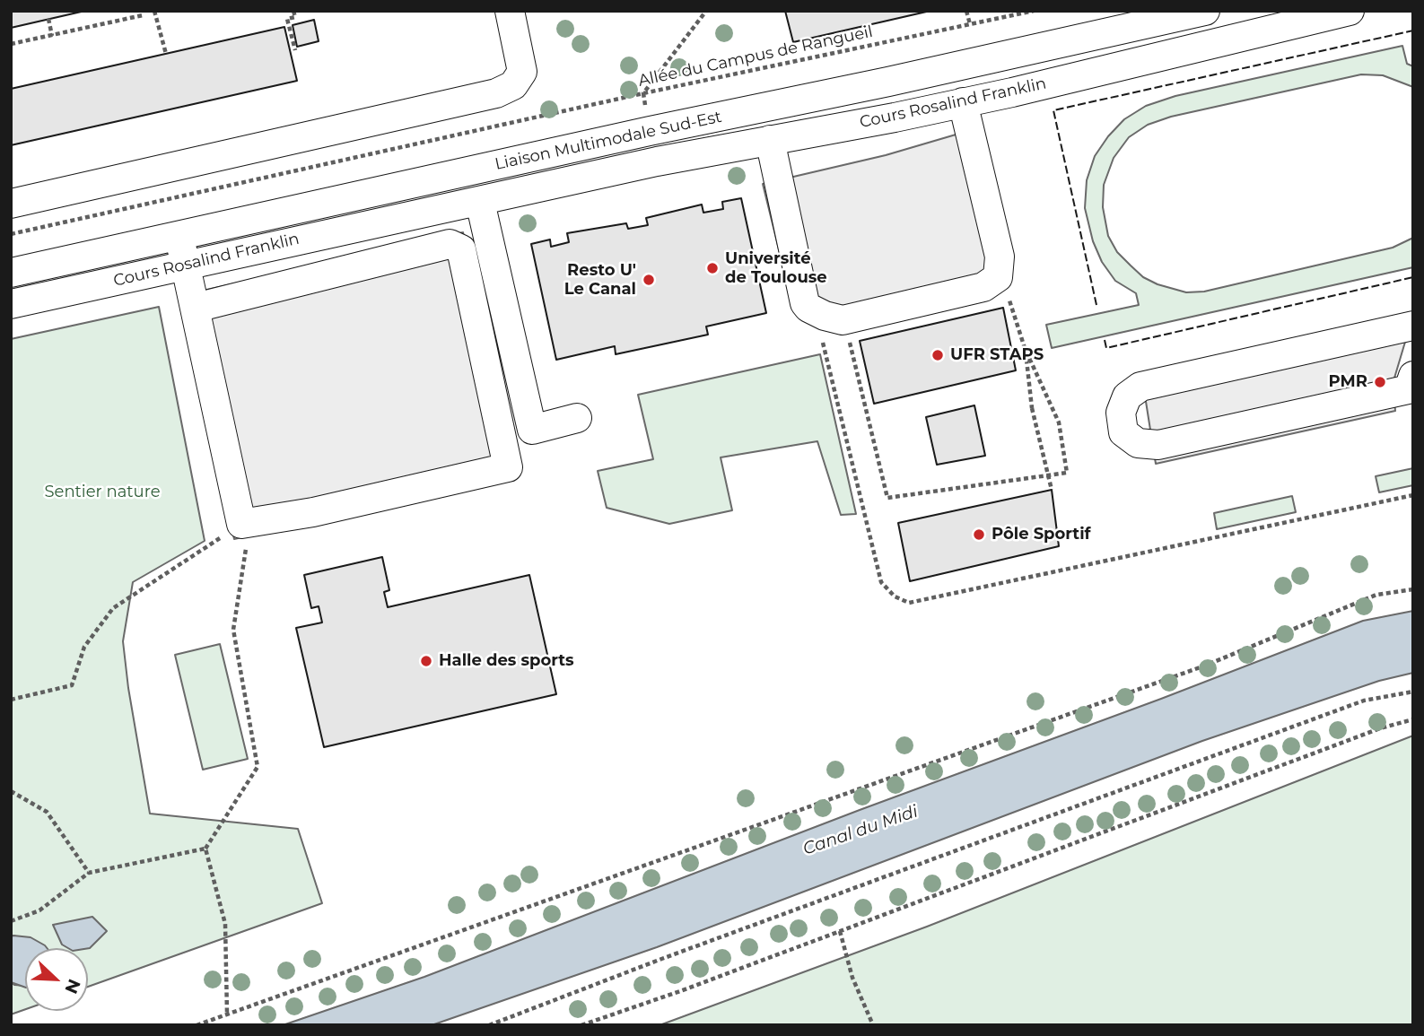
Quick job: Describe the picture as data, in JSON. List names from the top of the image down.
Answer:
{
  "streets": {
    "street": ["Cours Rosalind Franklin", "Liaison Multimodale Sud-Est"],
    "path": ["Allée du Campus de Rangueil"]
  },
  "water": ["Canal du Midi"],
  "parks": ["Sentier nature"],
  "places": [
    "Université de Toulouse",
    "Resto U' Le Canal",
    "UFR STAPS",
    "PMR",
    "Pôle Sportif",
    "Halle des sports"
  ],
  "north": "bottom right"
}
